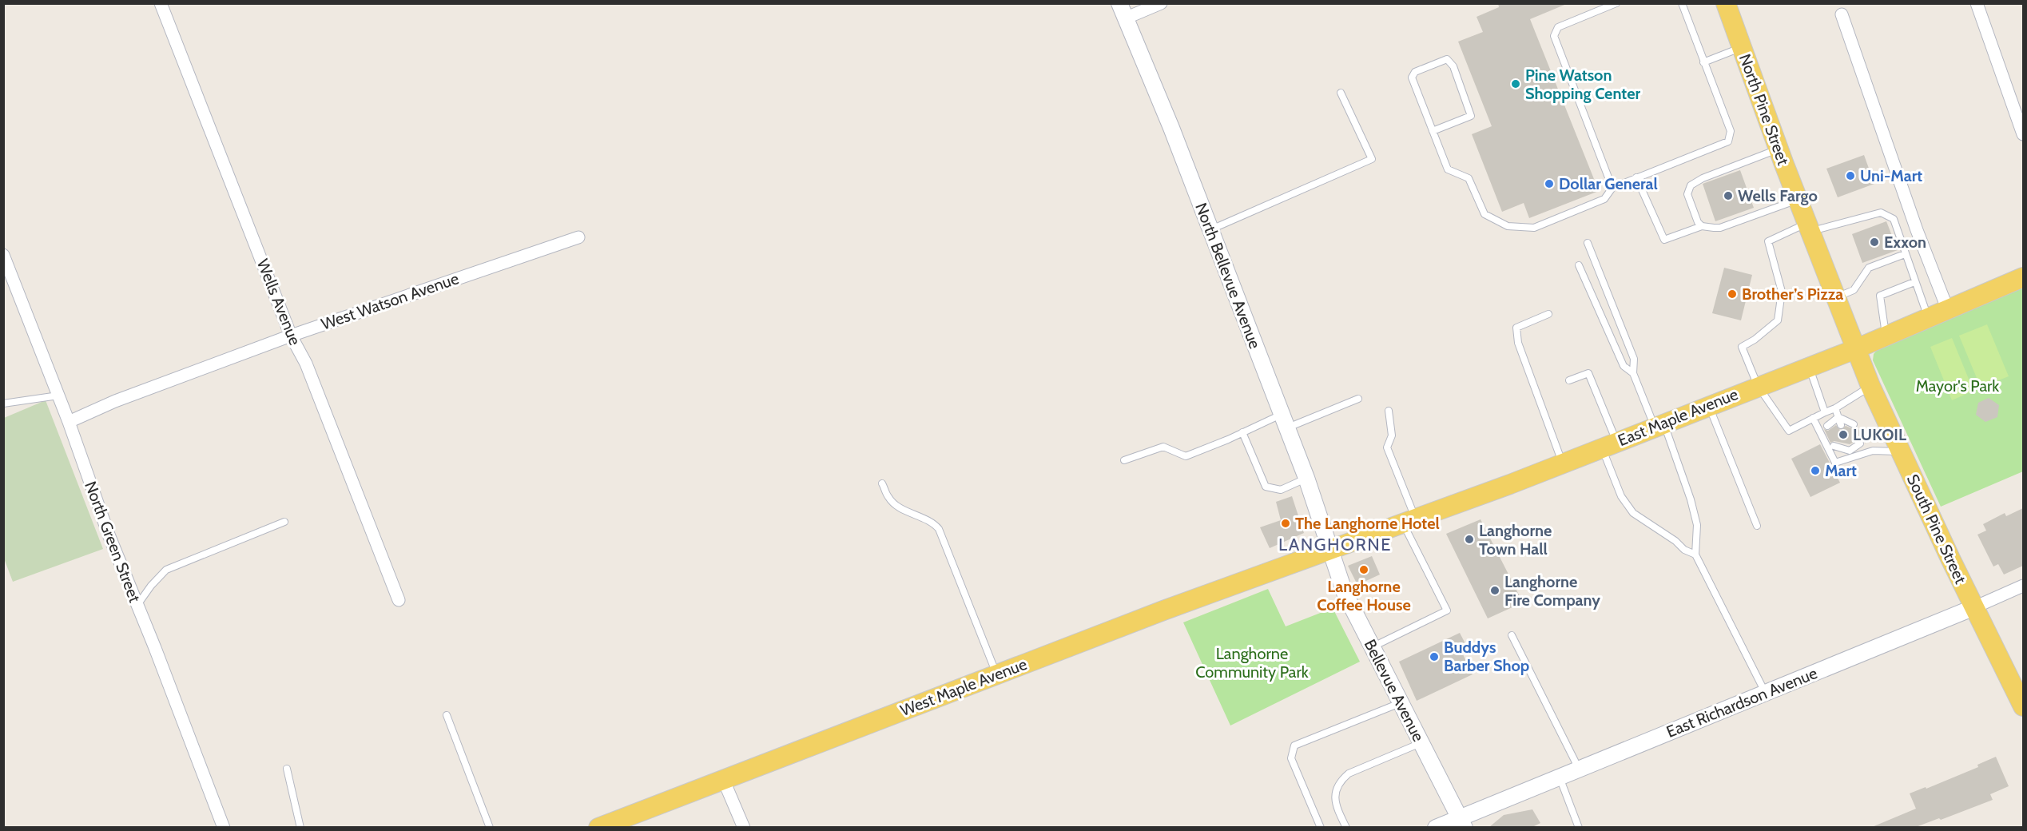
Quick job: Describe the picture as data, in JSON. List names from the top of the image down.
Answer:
{
  "streets": {
    "main road": [
      "North Pine Street",
      "East Maple Avenue",
      "South Pine Street",
      "West Maple Avenue"
    ],
    "street": [
      "North Bellevue Avenue",
      "West Watson Avenue",
      "Wells Avenue",
      "North Green Street",
      "Bellevue Avenue",
      "East Richardson Avenue"
    ]
  },
  "crossings": [
    ["North Pine Street", "East Maple Avenue"],
    ["North Pine Street", "South Pine Street"],
    ["North Bellevue Avenue", "East Maple Avenue"],
    ["North Bellevue Avenue", "West Maple Avenue"],
    ["North Bellevue Avenue", "Bellevue Avenue"],
    ["West Watson Avenue", "Wells Avenue"],
    ["West Watson Avenue", "North Green Street"],
    ["East Maple Avenue", "South Pine Street"],
    ["East Maple Avenue", "West Maple Avenue"],
    ["East Maple Avenue", "Bellevue Avenue"],
    ["South Pine Street", "East Richardson Avenue"],
    ["West Maple Avenue", "Bellevue Avenue"],
    ["Bellevue Avenue", "East Richardson Avenue"]
  ],
  "districts": ["LANGHORNE"],
  "parks": ["Mayor's Park", "Langhorne Community Park"],
  "places": [
    "Pine Watson Shopping Center",
    "Uni-Mart",
    "Dollar General",
    "Wells Fargo",
    "Exxon",
    "Brother’s Pizza",
    "LUKOIL",
    "Mart",
    "The Langhorne Hotel",
    "Langhorne Town Hall",
    "Langhorne Coffee House",
    "Langhorne Fire Company",
    "Buddys Barber Shop"
  ]
}
